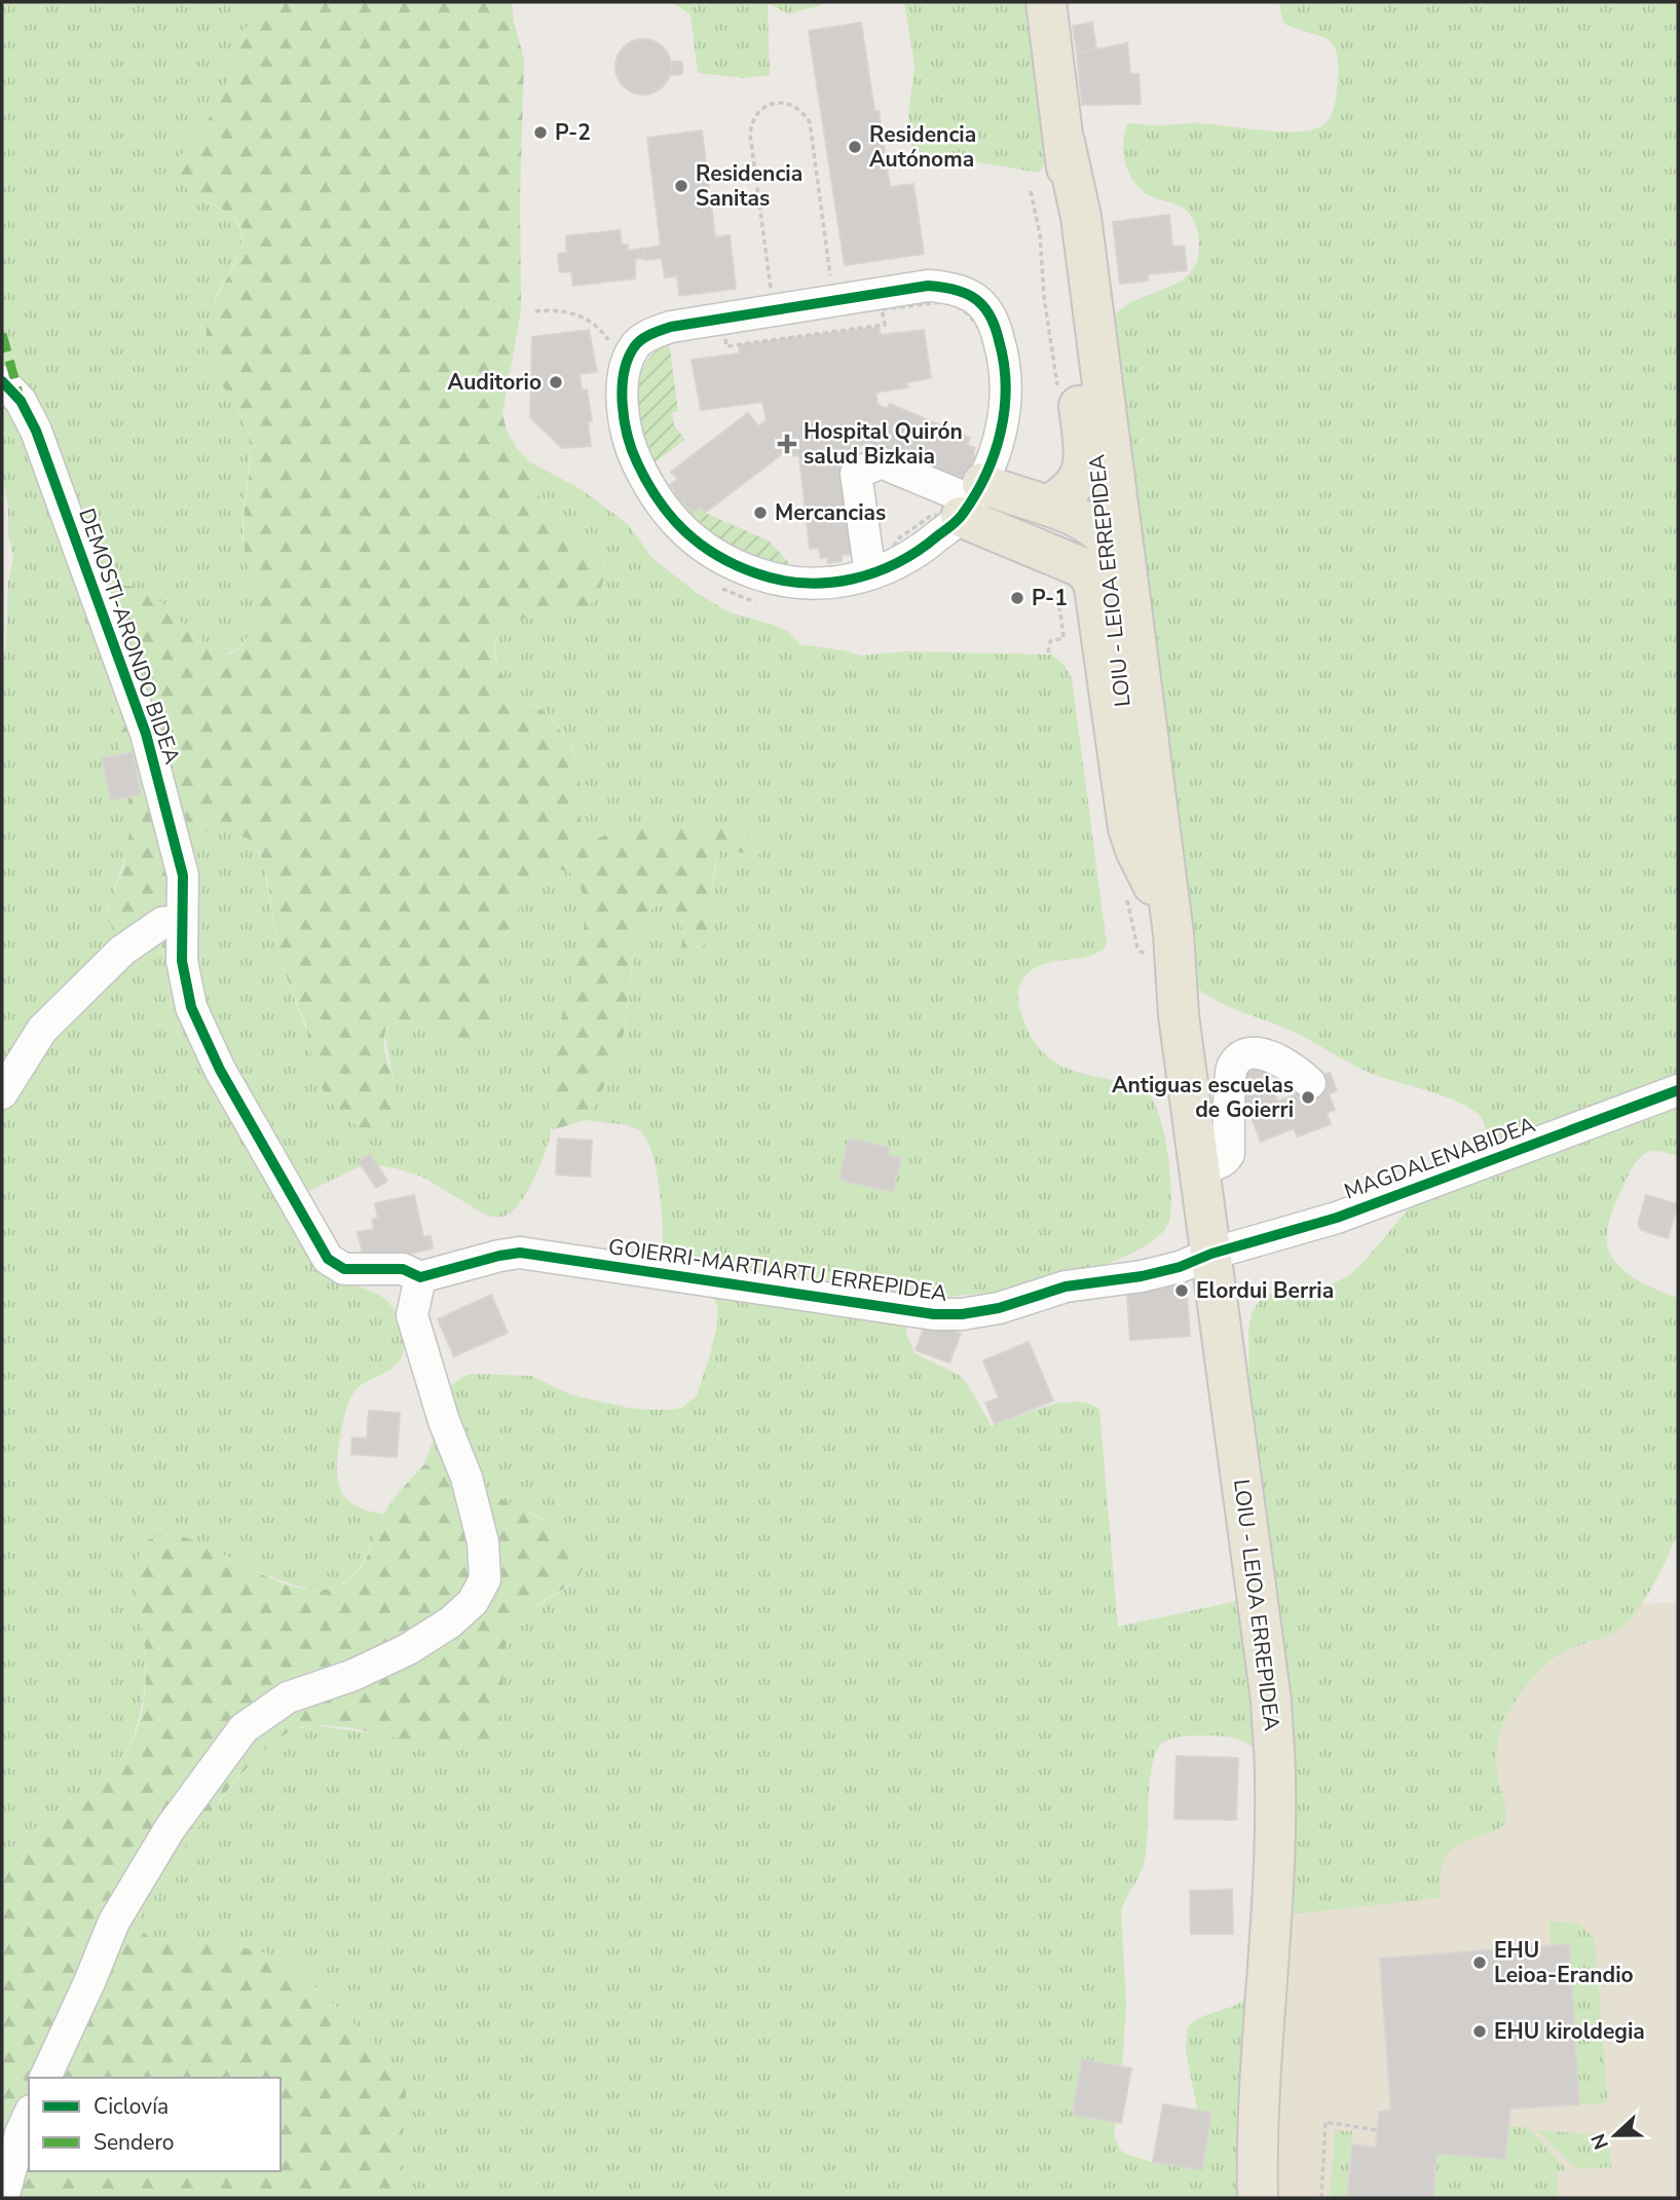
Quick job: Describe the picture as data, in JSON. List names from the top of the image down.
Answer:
{
  "streets": {
    "main road": ["LOIU - LEIOA ERREPIDEA"],
    "street": ["DEMOSTI-ARONDO BIDEA", "MAGDALENABIDEA", "GOIERRI-MARTIARTU ERREPIDEA"]
  },
  "crossings": [
    ["LOIU - LEIOA ERREPIDEA", "MAGDALENABIDEA"],
    ["LOIU - LEIOA ERREPIDEA", "GOIERRI-MARTIARTU ERREPIDEA"],
    ["DEMOSTI-ARONDO BIDEA", "GOIERRI-MARTIARTU ERREPIDEA"],
    ["MAGDALENABIDEA", "GOIERRI-MARTIARTU ERREPIDEA"]
  ],
  "places": {
    "other": [
      "P-2",
      "Residencia Autónoma",
      "Residencia Sanitas",
      "Auditorio",
      "Mercancias",
      "P-1",
      "Antiguas escuelas de Goierri",
      "Elordui Berria",
      "EHU Leioa-Erandio",
      "EHU kiroldegia"
    ],
    "health": ["Hospital Quirón salud Bizkaia"]
  },
  "legend": ["Ciclovía", "Sendero"],
  "north": "left"
}
